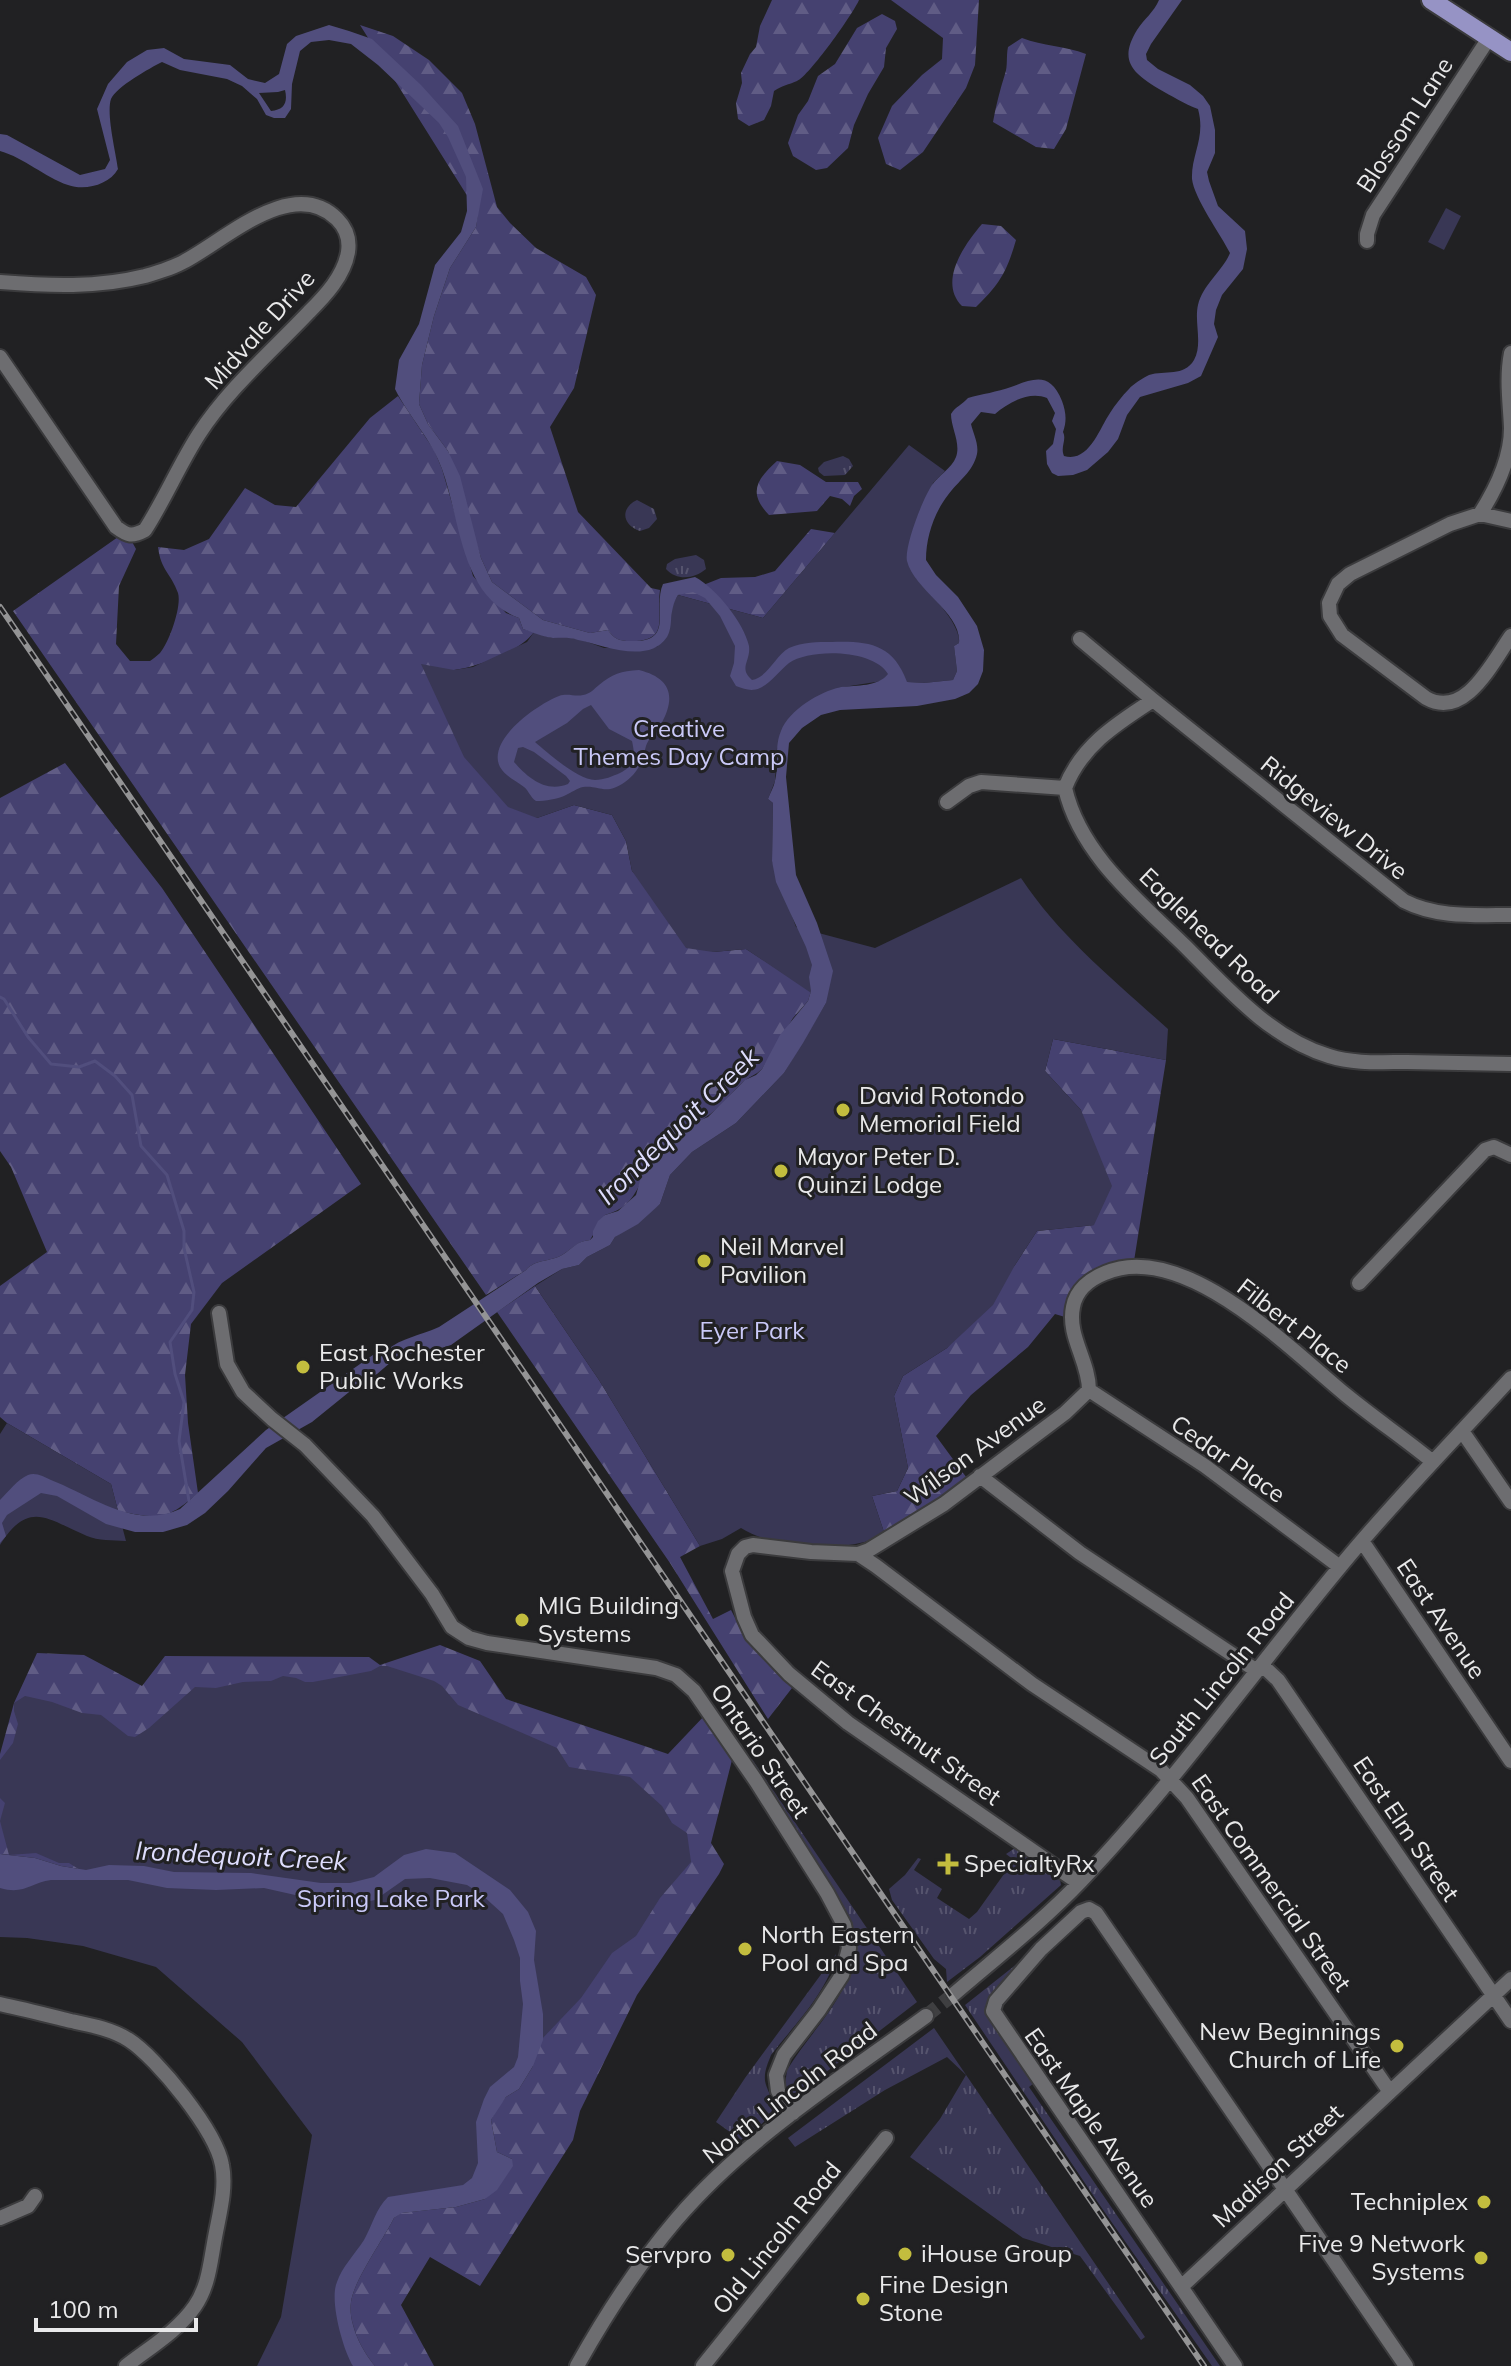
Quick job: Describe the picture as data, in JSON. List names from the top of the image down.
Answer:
{
  "streets": {
    "street": [
      "Blossom Lane",
      "Midvale Drive",
      "Ridgeview Drive",
      "Eaglehead Road",
      "Filbert Place",
      "Wilson Avenue",
      "Cedar Place",
      "East Avenue",
      "South Lincoln Road",
      "East Chestnut Street",
      "Ontario Street",
      "East Elm Street",
      "East Commercial Street",
      "North Lincoln Road",
      "East Maple Avenue",
      "Madison Street",
      "Old Lincoln Road"
    ]
  },
  "crossings": [
    ["Filbert Place", "Wilson Avenue"],
    ["Filbert Place", "Cedar Place"],
    ["Filbert Place", "South Lincoln Road"],
    ["Wilson Avenue", "Cedar Place"],
    ["Wilson Avenue", "East Chestnut Street"],
    ["Wilson Avenue", "East Elm Street"],
    ["Wilson Avenue", "East Commercial Street"],
    ["Cedar Place", "South Lincoln Road"],
    ["East Avenue", "South Lincoln Road"],
    ["South Lincoln Road", "East Chestnut Street"],
    ["South Lincoln Road", "East Elm Street"],
    ["South Lincoln Road", "East Commercial Street"],
    ["Ontario Street", "North Lincoln Road"],
    ["East Elm Street", "Madison Street"],
    ["East Commercial Street", "Madison Street"],
    ["East Maple Avenue", "Madison Street"]
  ],
  "water": ["Irondequoit Creek"],
  "parks": ["Creative Themes Day Camp", "Eyer Park", "Spring Lake Park"],
  "places": {
    "other": [
      "David Rotondo Memorial Field",
      "Mayor Peter D. Quinzi Lodge",
      "Neil Marvel Pavilion",
      "East Rochester Public Works",
      "MIG Building Systems",
      "North Eastern Pool and Spa",
      "New Beginnings Church of Life",
      "Techniplex",
      "iHouse Group",
      "Servpro",
      "Five 9 Network Systems",
      "Fine Design Stone"
    ],
    "health": ["SpecialtyRx"]
  },
  "scale_bar": "100 m"
}
